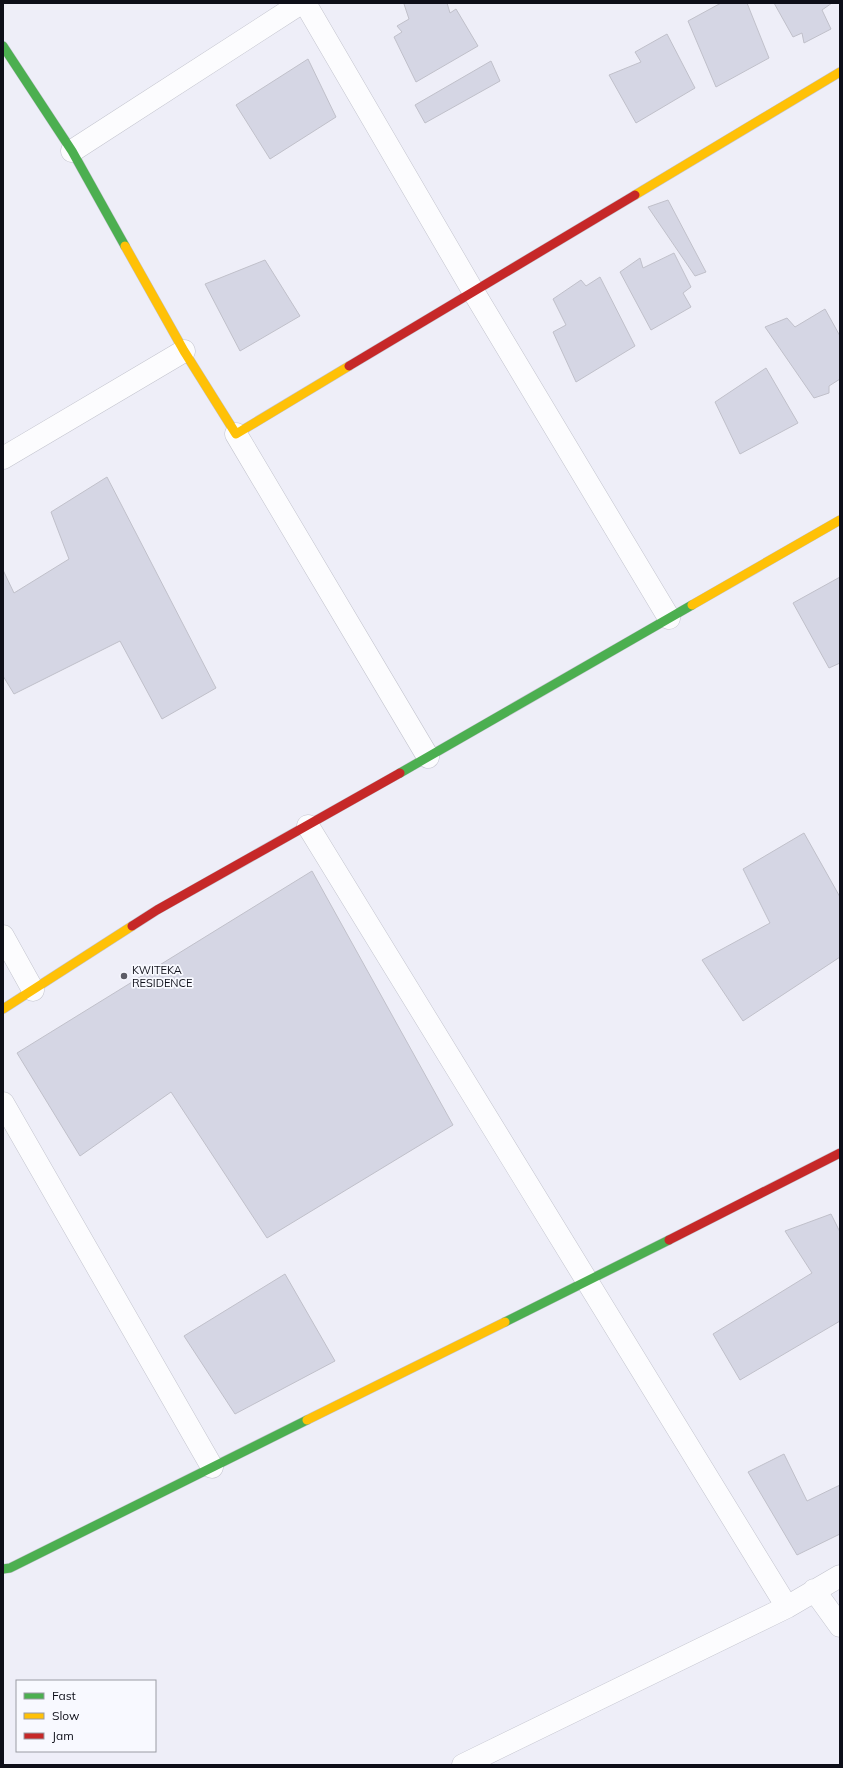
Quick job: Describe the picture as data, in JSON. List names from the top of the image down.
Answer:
{
  "places": ["KWITEKA RESIDENCE"],
  "legend": ["Fast", "Slow", "Jam"]
}
